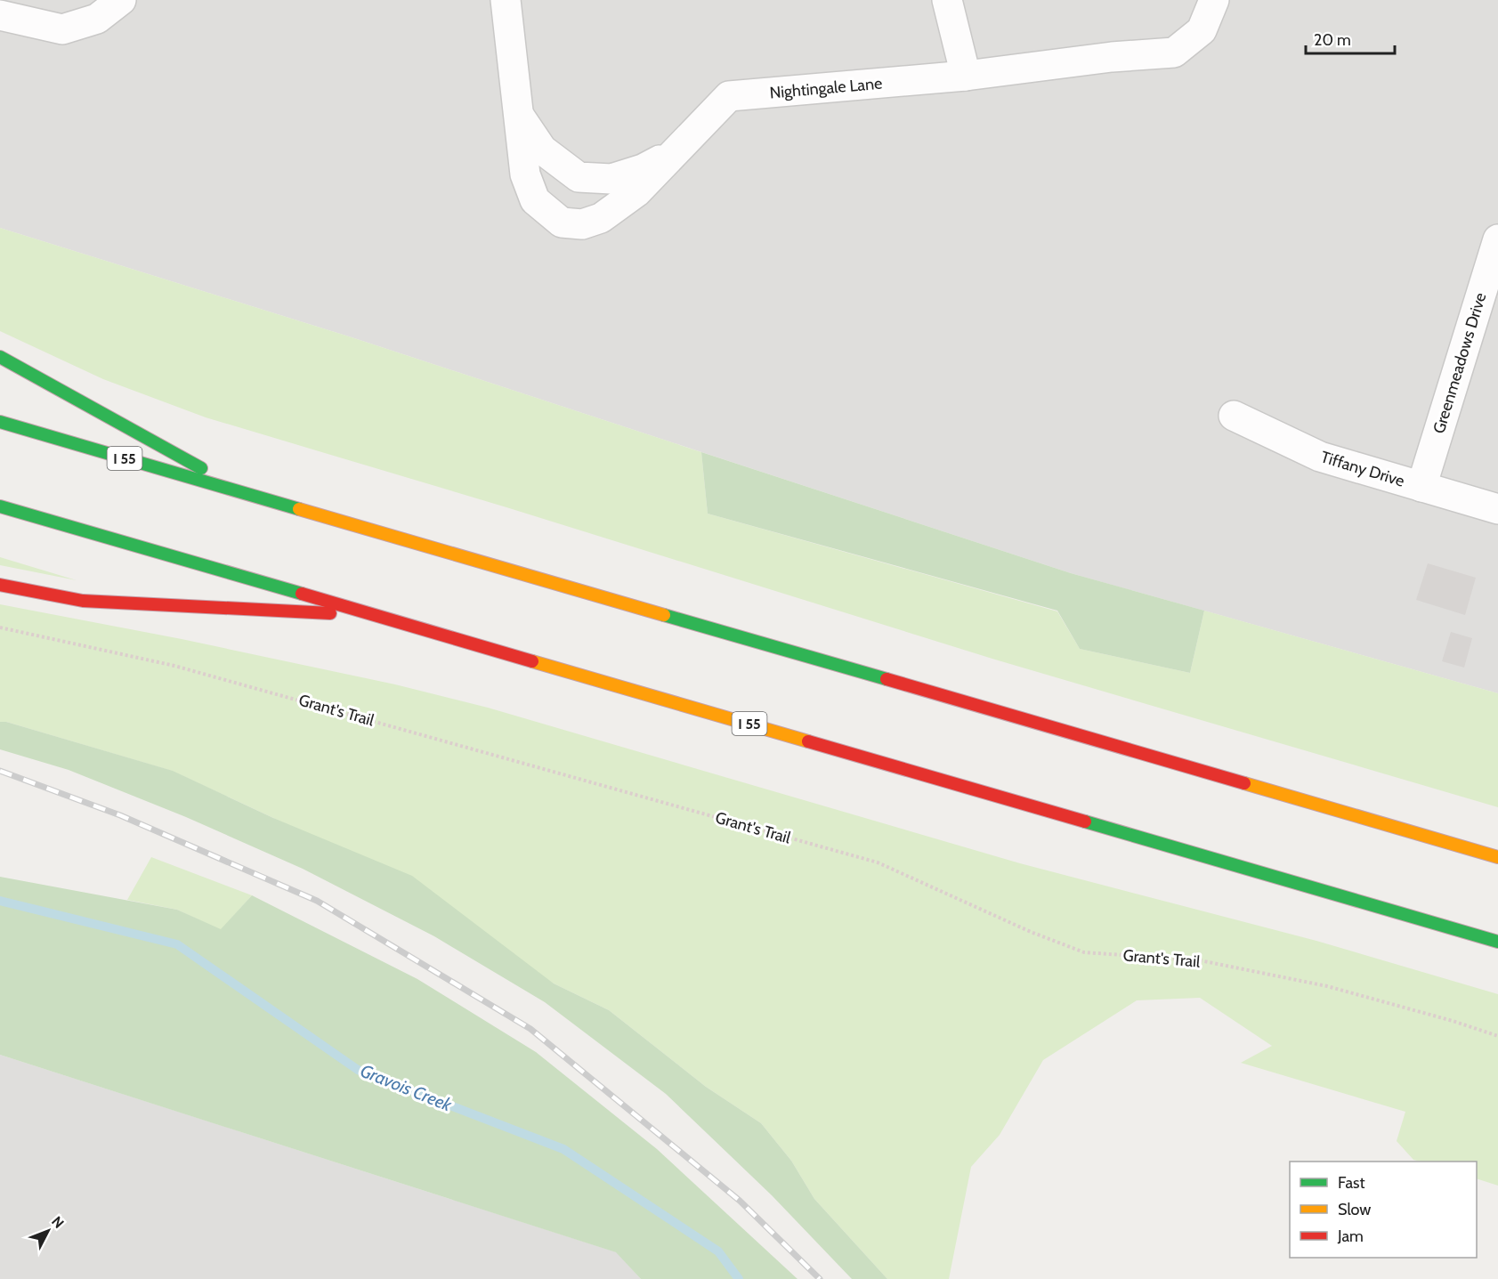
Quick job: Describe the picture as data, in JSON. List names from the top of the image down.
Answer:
{
  "streets": {
    "highway": ["I 55"],
    "street": ["Nightingale Lane", "Greenmeadows Drive", "Tiffany Drive"],
    "path": ["Grant's Trail"]
  },
  "crossings": [
    ["Greenmeadows Drive", "Tiffany Drive"]
  ],
  "water": ["Gravois Creek"],
  "legend": ["Fast", "Slow", "Jam"],
  "scale_bar": "20 m",
  "north": "top right"
}
